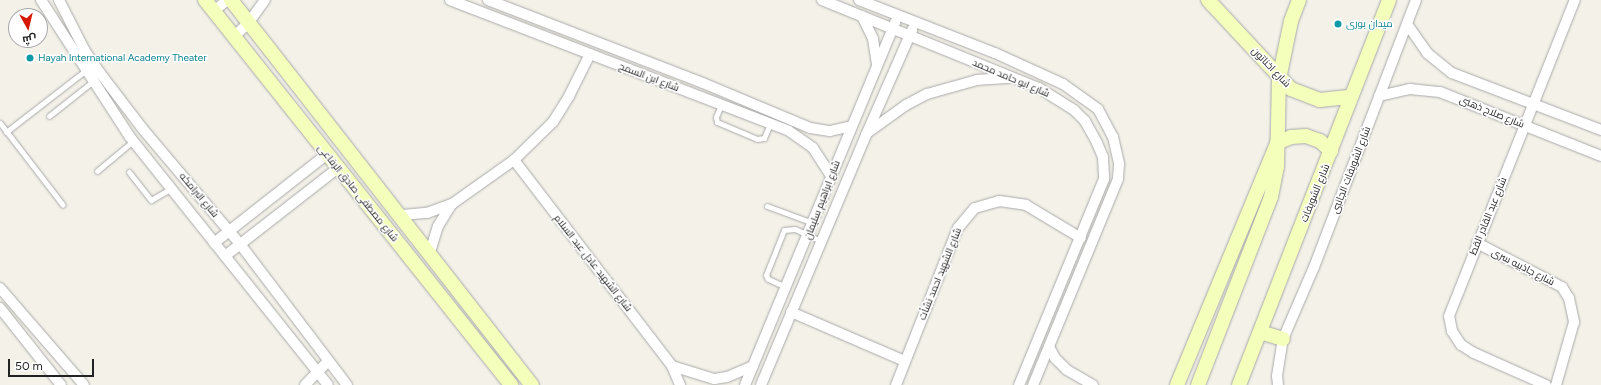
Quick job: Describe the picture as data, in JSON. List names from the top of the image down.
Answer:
{
  "streets": {
    "street": [
      "شارع اخناتون",
      "شارع ابن السمح",
      "شارع ابو حامد محمد",
      "شارع صلاح ذهنى",
      "شارع الشويفات الجانبى",
      "شارع مصطفى صادق الرفاعى",
      "شارع الشويفات",
      "شارع البرامكه",
      "شارع ابراهيم سليمان",
      "شارع عبد القادر القط",
      "شارع الشهيد عادل عبد السلام",
      "شارع جاذبيه سرى",
      "شارع الشهيد احمد نشأت"
    ]
  },
  "crossings": [
    ["شارع اخناتون", "شارع الشويفات"],
    ["شارع ابن السمح", "شارع ابراهيم سليمان"],
    ["شارع ابو حامد محمد", "شارع ابراهيم سليمان"],
    ["شارع ابو حامد محمد", "شارع الشهيد احمد نشأت"],
    ["شارع صلاح ذهنى", "شارع الشويفات الجانبى"],
    ["شارع صلاح ذهنى", "شارع عبد القادر القط"],
    ["شارع عبد القادر القط", "شارع جاذبيه سرى"]
  ],
  "places": ["ميدان بورى", "Hayah International Academy Theater"],
  "scale_bar": "50 m",
  "north": "bottom"
}
